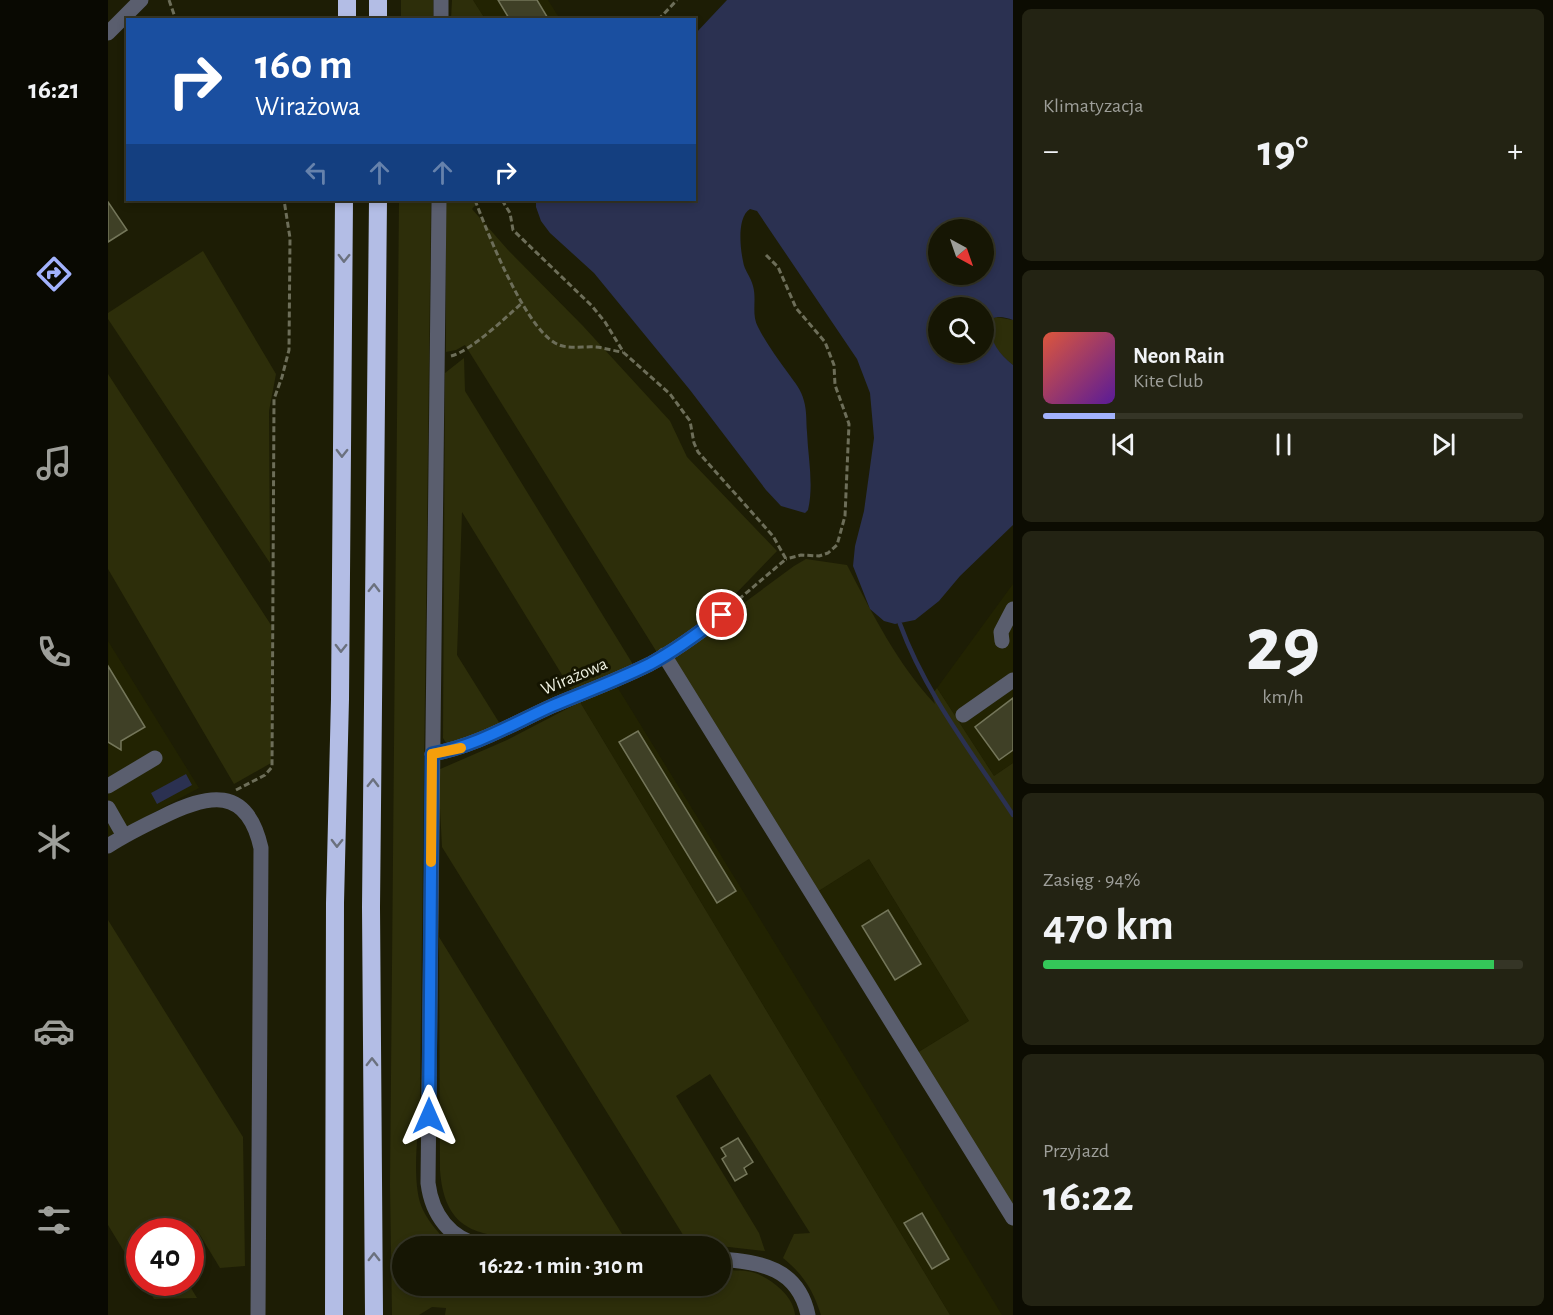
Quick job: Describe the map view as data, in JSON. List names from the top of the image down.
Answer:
{
  "streets": {
    "street": ["Wirażowa"]
  },
  "north": "bottom right",
  "page": {
    "tabs": "16:21",
    "tile": [
      "Klimatyzacja",
      ["29", "km/h"],
      ["Zasięg · 94%", "470 km"],
      ["Przyjazd", "16:22"]
    ],
    "turn": ["160 m", "Wirażowa"],
    "heat": ["−", "19°", "+"],
    "song": ["Neon Rain", "Kite Club"],
    "limit": "40",
    "trip": "16:22 · 1 min · 310 m"
  }
}
